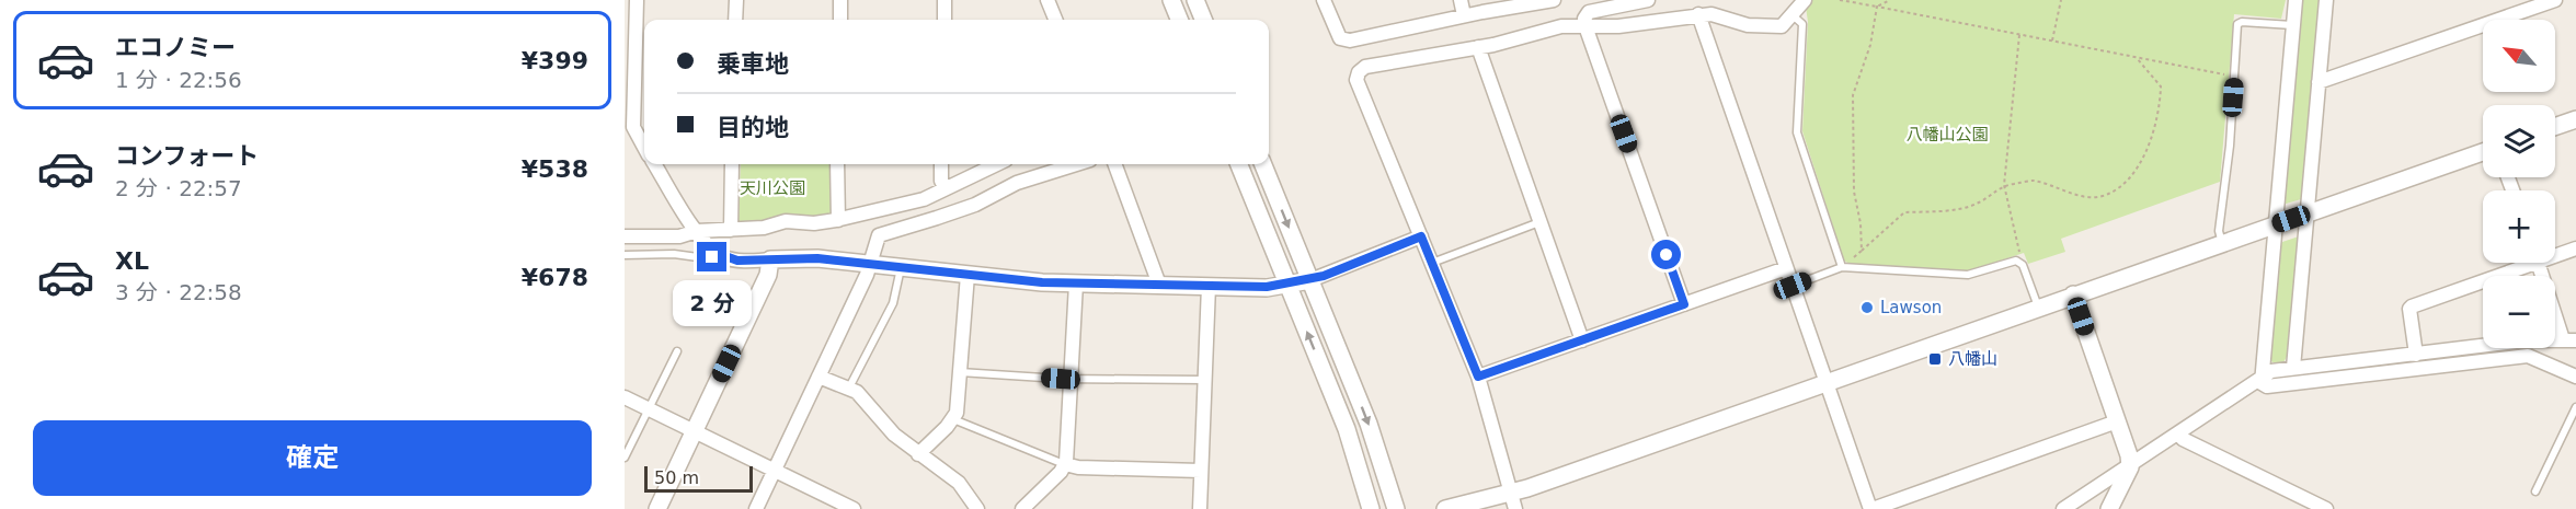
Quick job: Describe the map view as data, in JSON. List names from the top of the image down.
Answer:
{
  "parks": ["八幡山公園", "天川公園"],
  "places": {
    "other": ["Lawson"],
    "transit": ["八幡山"]
  },
  "scale_bar": "50 m",
  "north": "top left",
  "page": {
    "list": [
      {
        "name": "エコノミー",
        "note": "1 分 · 22:56",
        "value": "¥399"
      },
      {
        "name": "コンフォート",
        "note": "2 分 · 22:57",
        "value": "¥538"
      },
      {
        "name": "XL",
        "note": "3 分 · 22:58",
        "value": "¥678"
      }
    ],
    "map_buttons": ["+", "−"],
    "banner": ["乗車地", "目的地"],
    "bubble": "2 分",
    "buttons": "確定",
    "scale": "50 m"
  }
}
